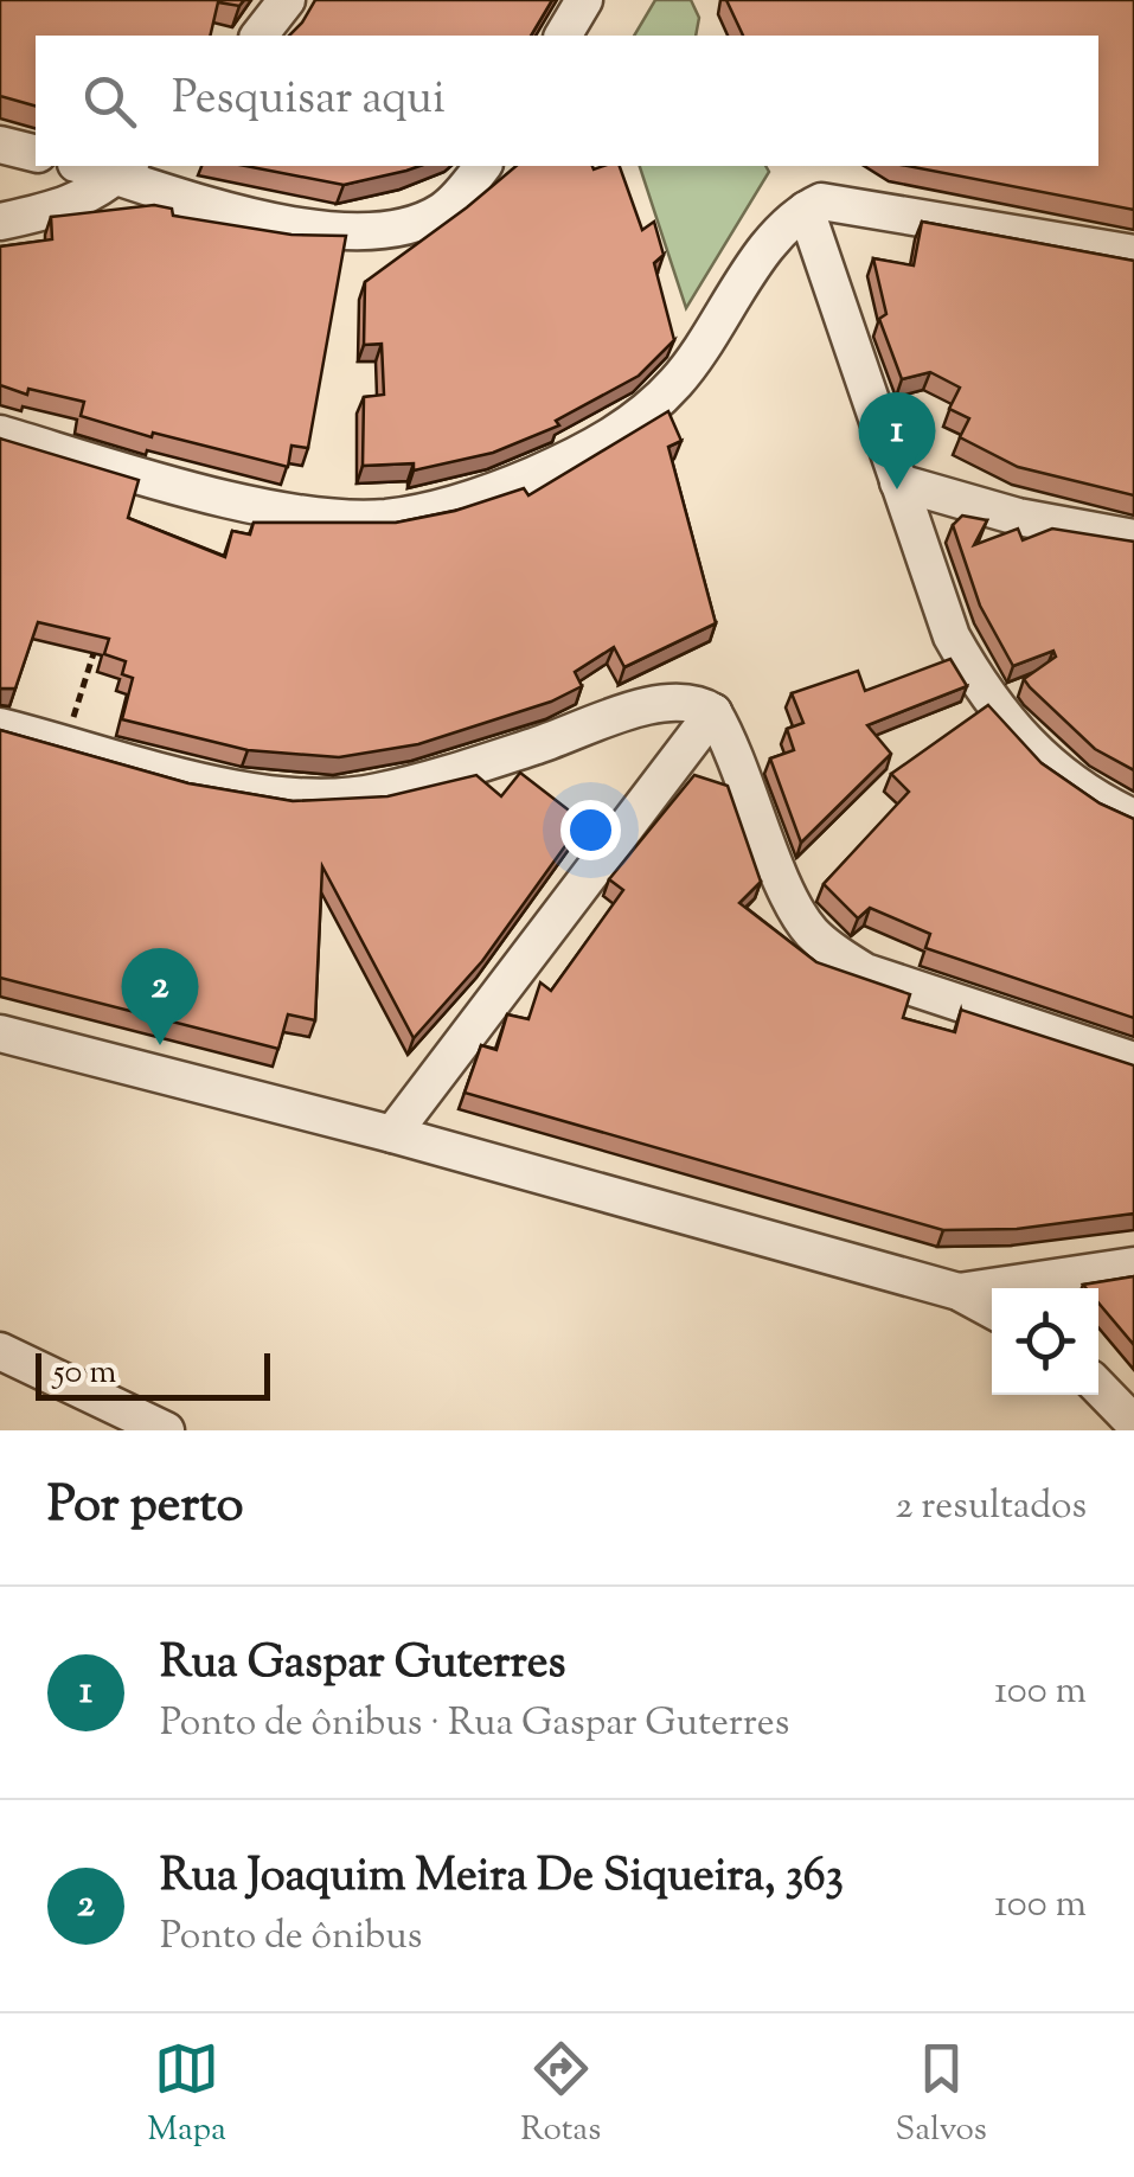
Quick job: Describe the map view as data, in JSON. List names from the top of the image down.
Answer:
{
  "scale_bar": "50 m",
  "page": {
    "search": "Pesquisar aqui",
    "pins": ["1", "2"],
    "scale": "50 m",
    "heading": ["Por perto", "2 resultados"],
    "list": [
      {
        "mark": "1",
        "name": "Rua Gaspar Guterres",
        "note": "Ponto de ônibus · Rua Gaspar Guterres",
        "value": "100 m"
      },
      {
        "mark": "2",
        "name": "Rua Joaquim Meira De Siqueira, 363",
        "note": "Ponto de ônibus",
        "value": "100 m"
      }
    ],
    "nav": ["Mapa", "Rotas", "Salvos"]
  }
}
